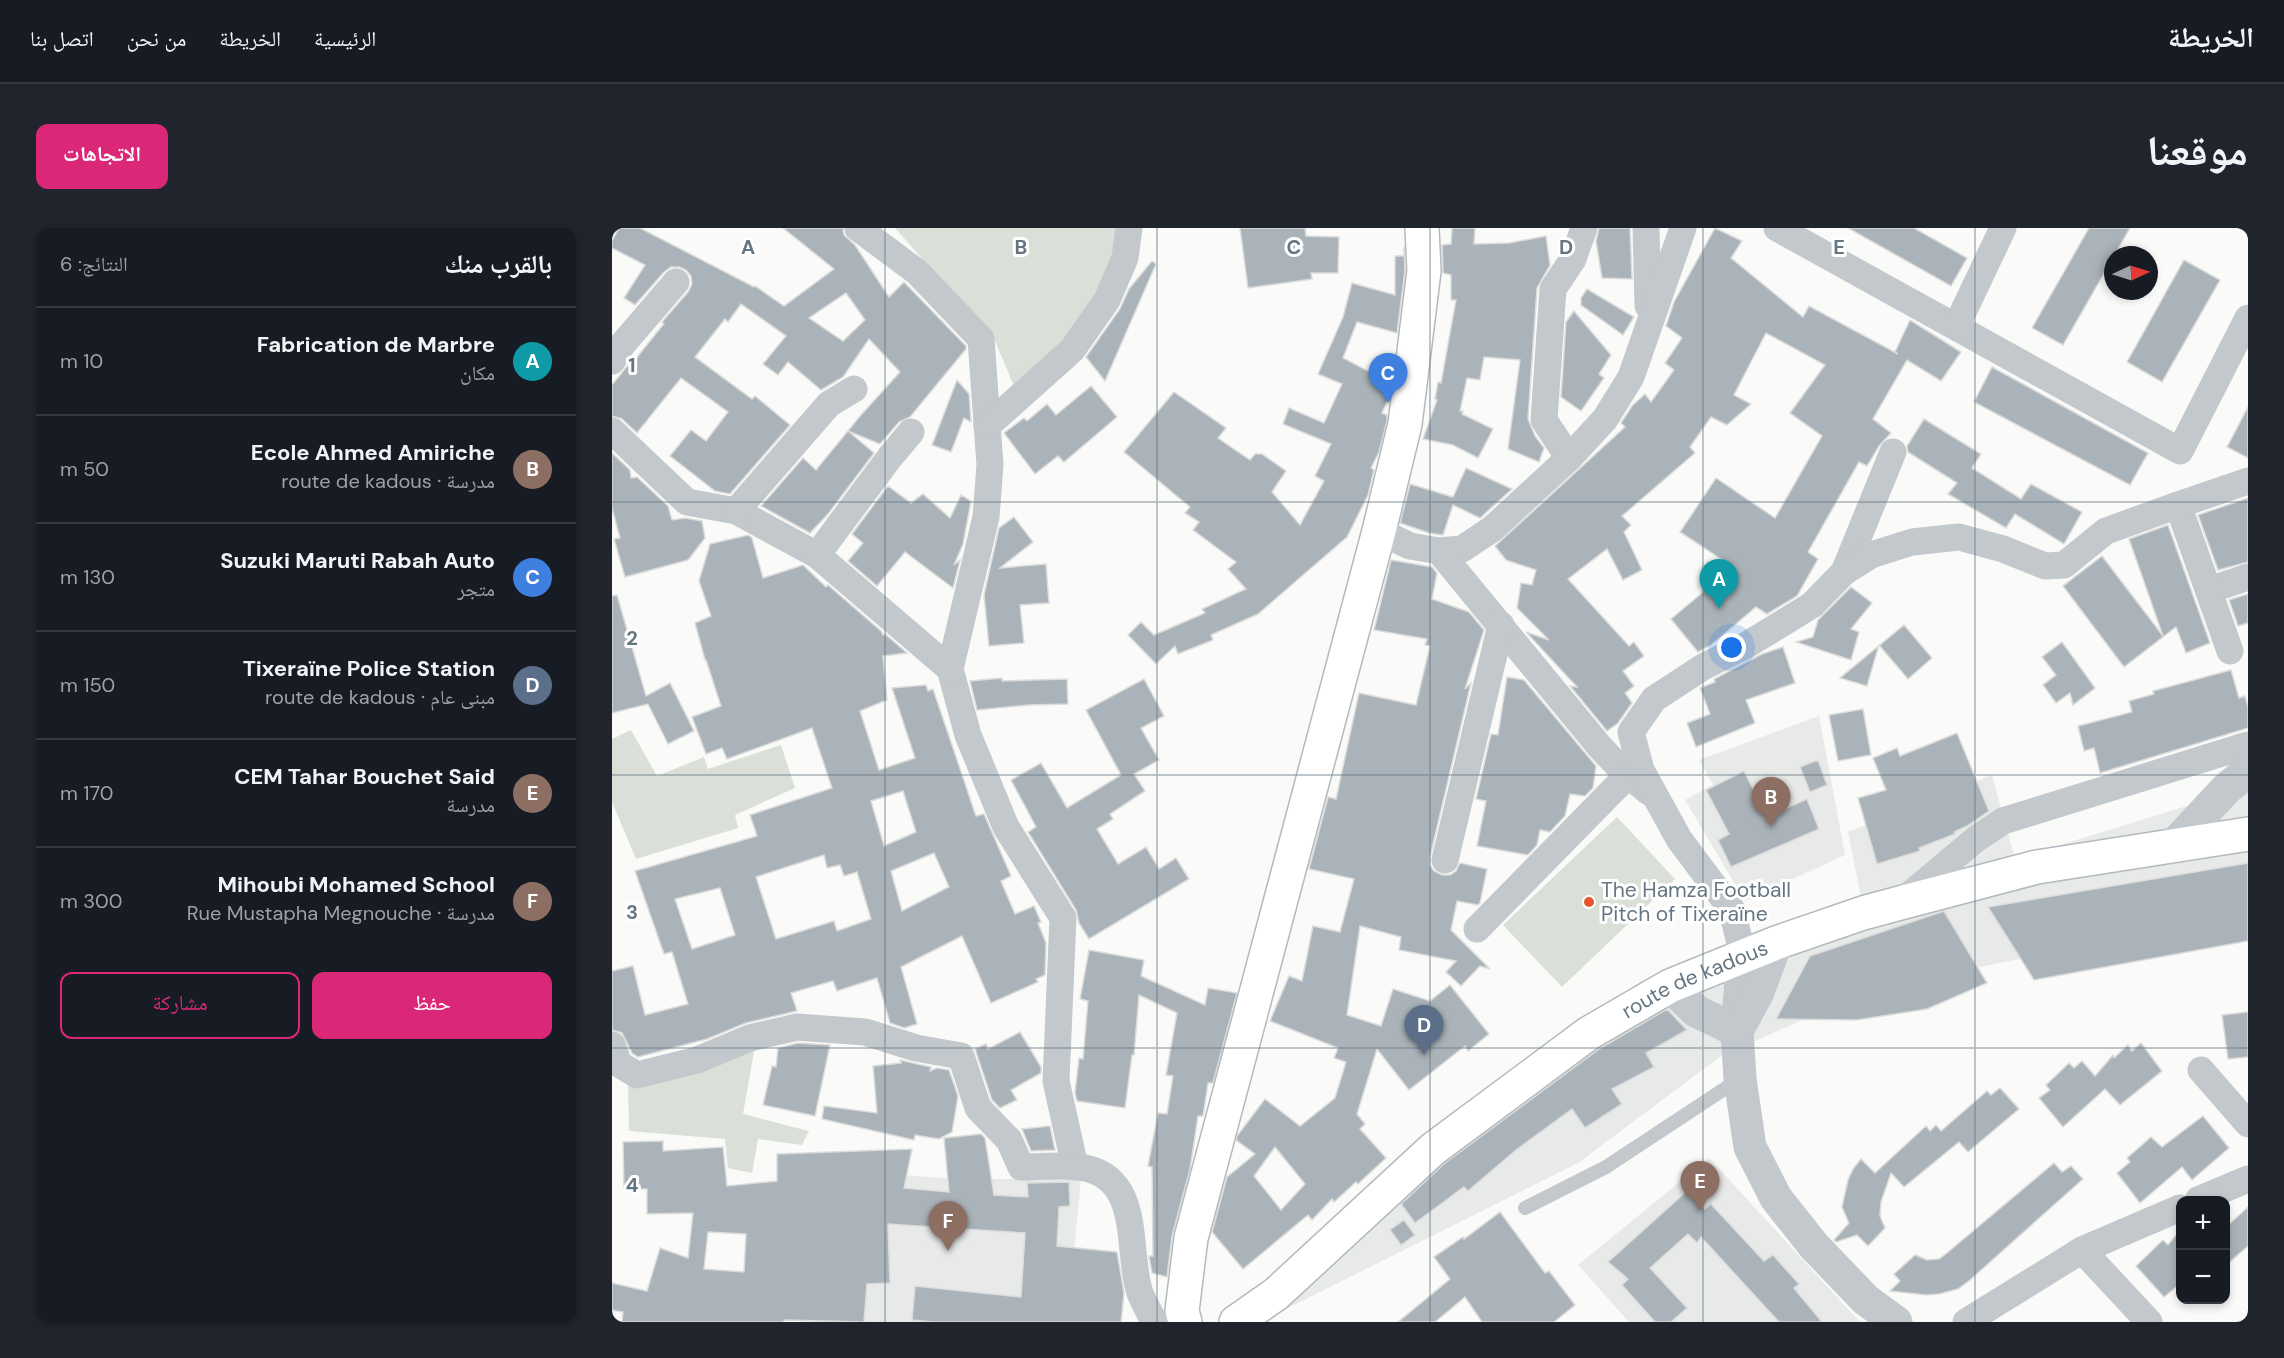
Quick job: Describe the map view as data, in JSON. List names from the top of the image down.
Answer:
{
  "streets": {
    "main road": ["route de kadous"]
  },
  "places": ["The Hamza Football Pitch of Tixeraïne"],
  "north": "right",
  "page": {
    "header": "الخريطة",
    "nav": [
      "الرئيسية",
      "الخريطة",
      "من نحن",
      "اتصل بنا"
    ],
    "title": "موقعنا",
    "buttons": [
      "الاتجاهات",
      ["حفظ", "مشاركة"]
    ],
    "heading": ["بالقرب منك", "النتائج: 6"],
    "list": [
      {
        "mark": "A",
        "name": "Fabrication de Marbre",
        "note": "مكان",
        "value": "10 m"
      },
      {
        "mark": "B",
        "name": "Ecole Ahmed Amiriche",
        "note": "مدرسة · route de kadous",
        "value": "50 m"
      },
      {
        "mark": "C",
        "name": "Suzuki Maruti Rabah Auto",
        "note": "متجر",
        "value": "130 m"
      },
      {
        "mark": "D",
        "name": "Tixeraïne Police Station",
        "note": "مبنى عام · route de kadous",
        "value": "150 m"
      },
      {
        "mark": "E",
        "name": "CEM Tahar Bouchet Said",
        "note": "مدرسة",
        "value": "170 m"
      },
      {
        "mark": "F",
        "name": "Mihoubi Mohamed School",
        "note": "مدرسة · Rue Mustapha Megnouche",
        "value": "300 m"
      }
    ],
    "pins": [
      "C",
      "A",
      "B",
      "D",
      "E",
      "F"
    ],
    "map_buttons": ["+", "−"]
  },
  "grid": {
    "columns": [
      "A",
      "B",
      "C",
      "D",
      "E"
    ],
    "rows": [
      "1",
      "2",
      "3",
      "4"
    ]
  }
}
